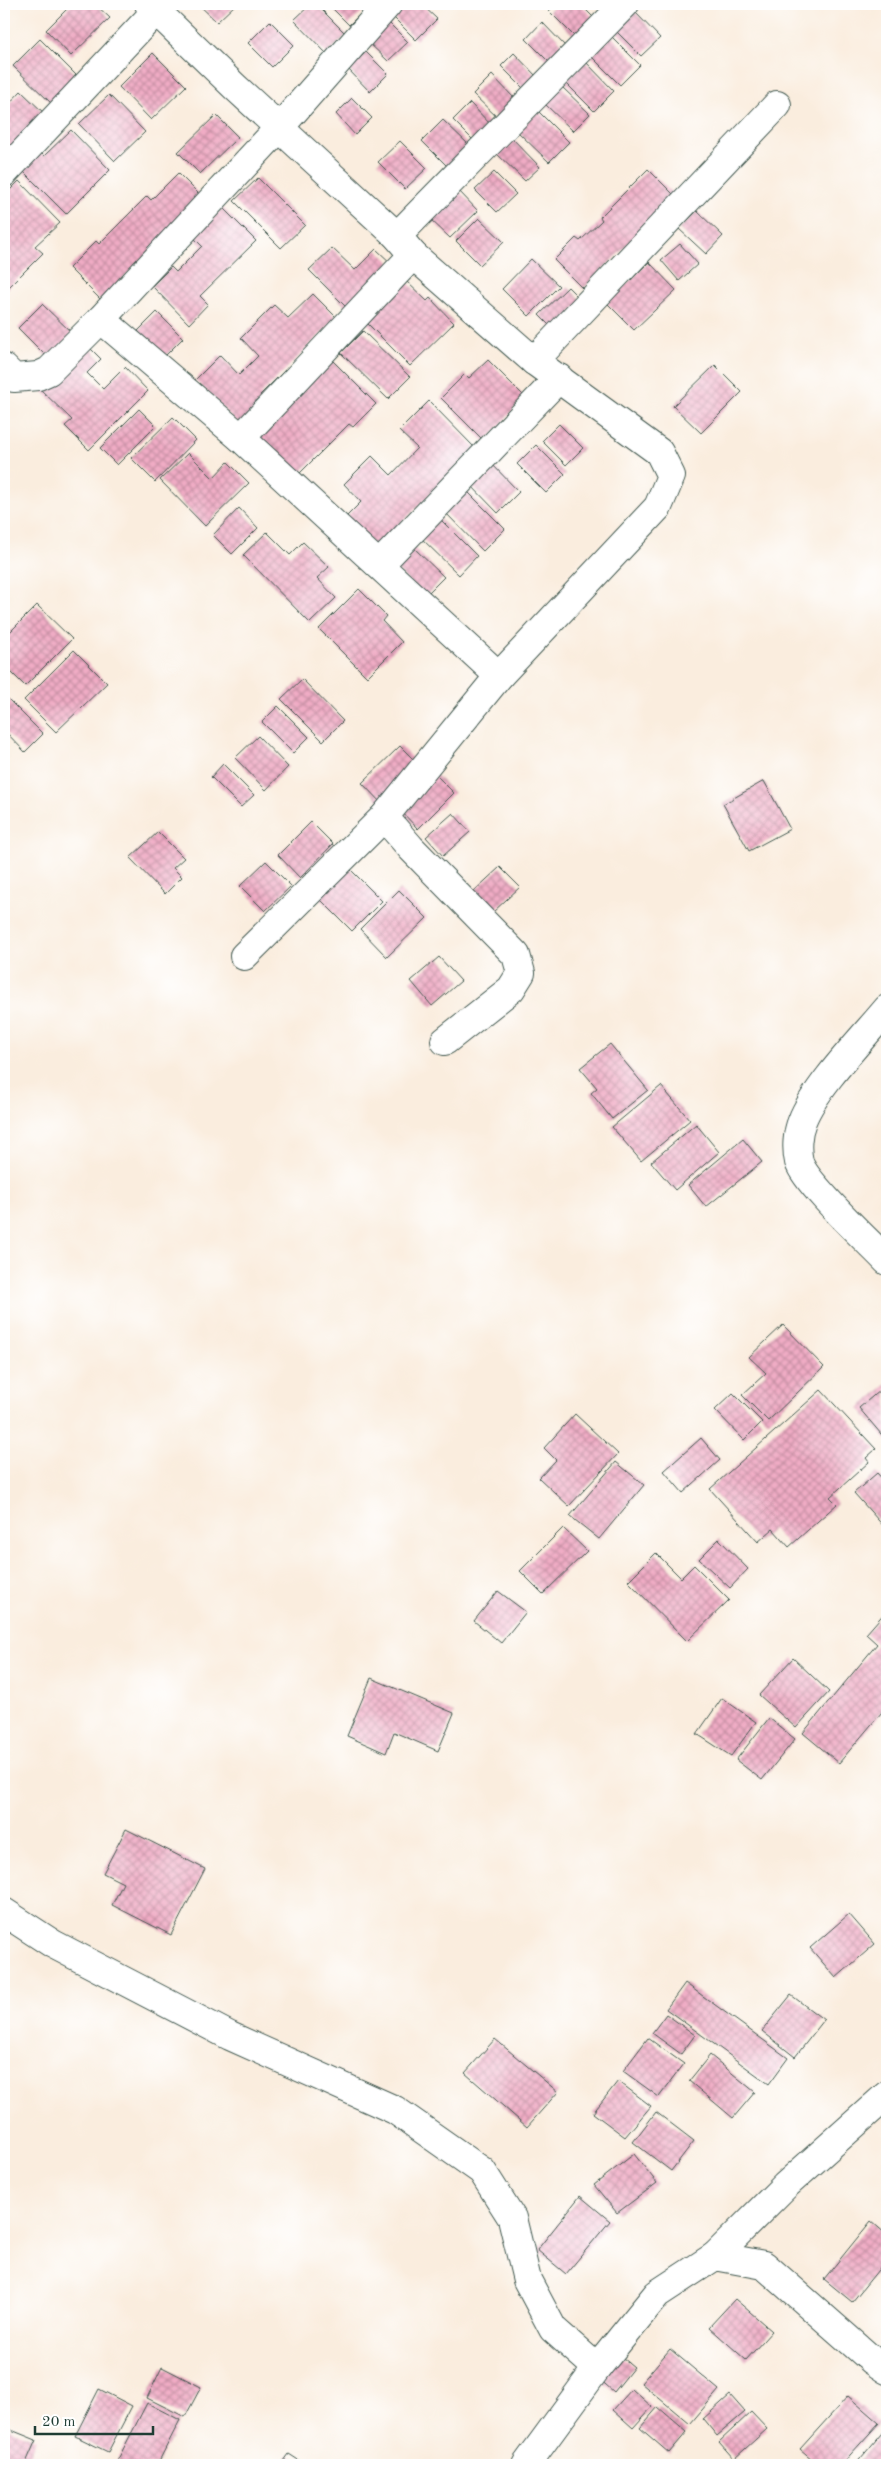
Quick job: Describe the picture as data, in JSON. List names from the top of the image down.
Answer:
{
  "scale_bar": "20 m"
}
